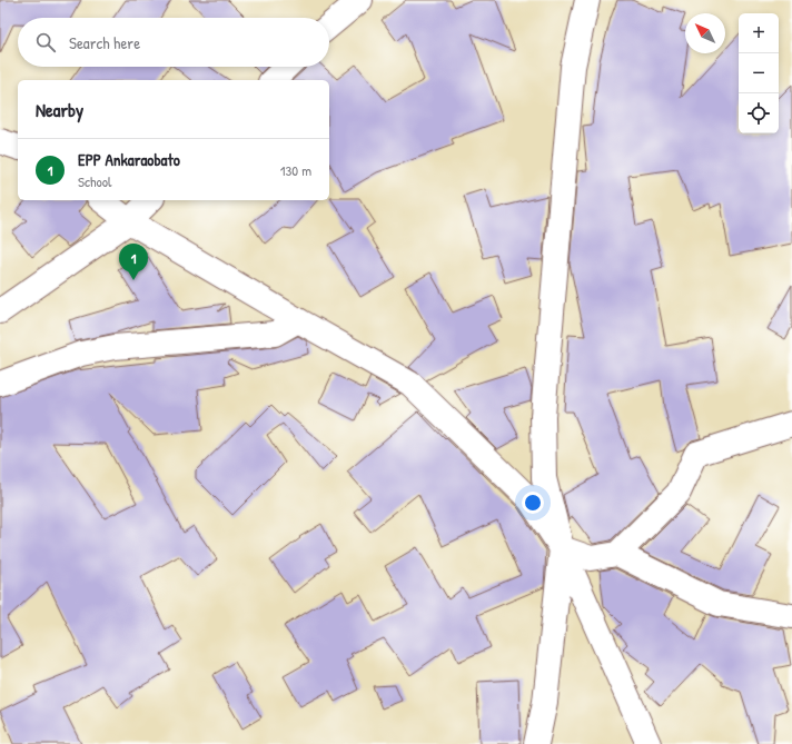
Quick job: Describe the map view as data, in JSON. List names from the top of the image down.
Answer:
{
  "north": "top left",
  "page": {
    "map_buttons": ["+", "−"],
    "search": "Search here",
    "heading": "Nearby",
    "list": [
      {
        "mark": "1",
        "name": "EPP Ankaraobato",
        "note": "School",
        "value": "130 m"
      }
    ],
    "pins": "1"
  }
}
